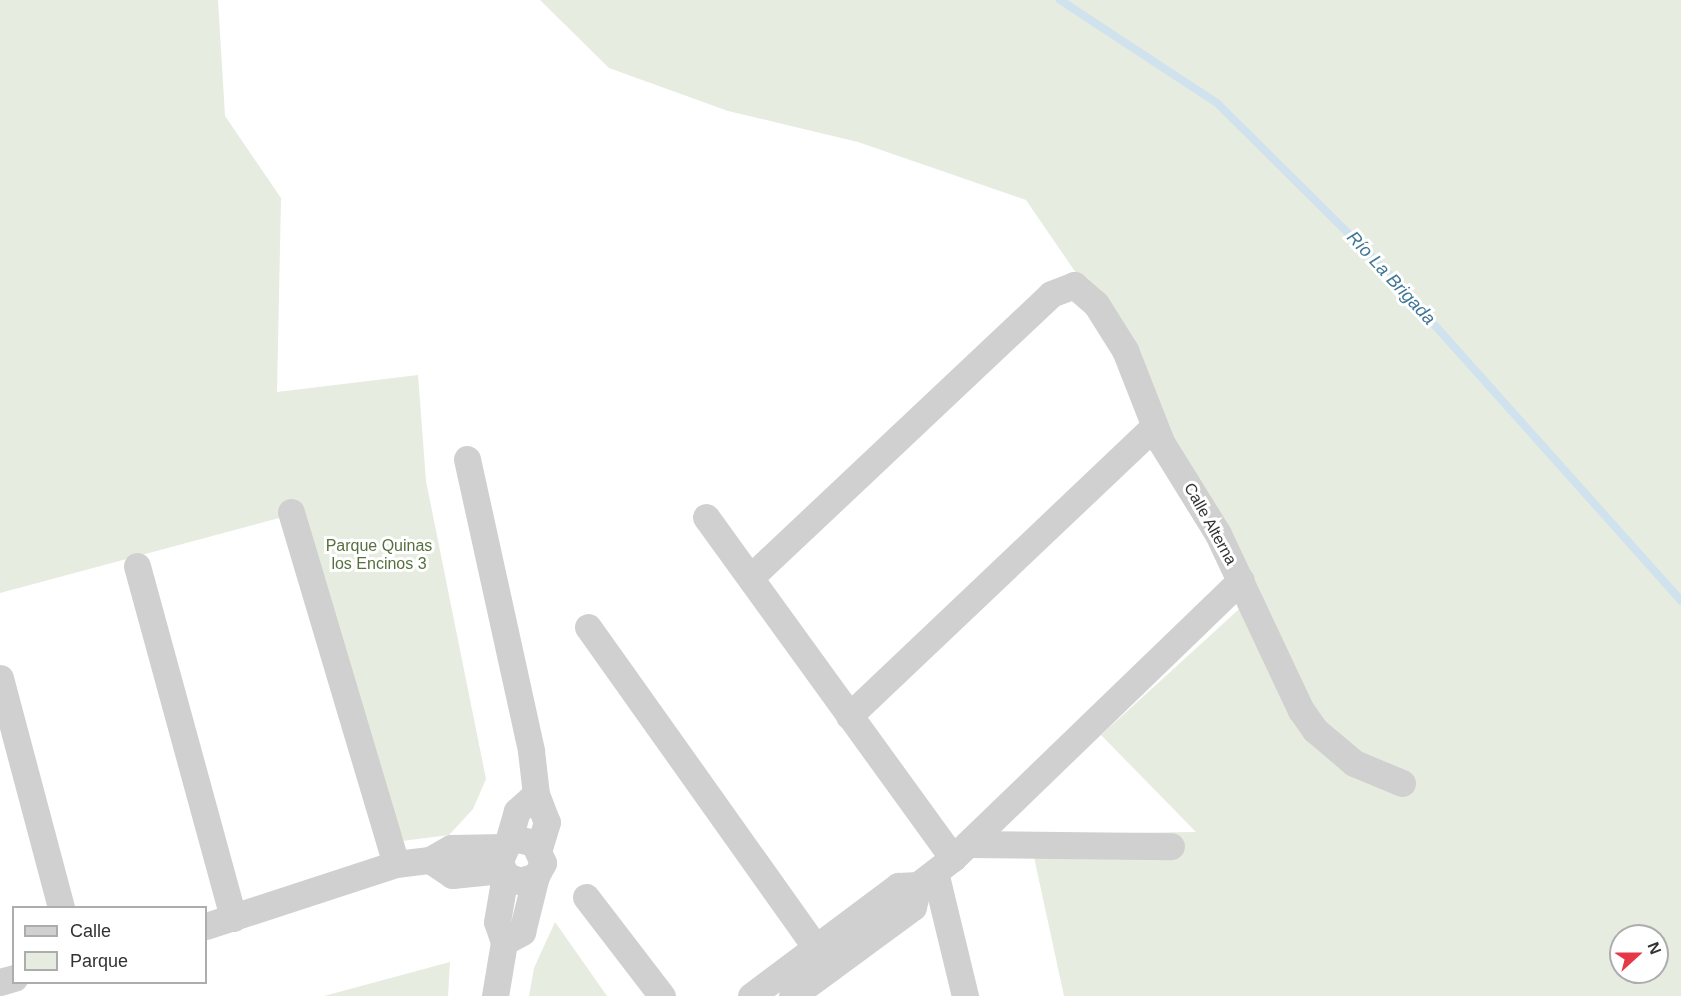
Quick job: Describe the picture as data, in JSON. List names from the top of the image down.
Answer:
{
  "streets": {
    "street": ["Calle Alterna"]
  },
  "water": ["Río La Brigada"],
  "parks": ["Parque Quinas los Encinos 3"],
  "legend": ["Calle", "Parque"],
  "north": "right"
}
